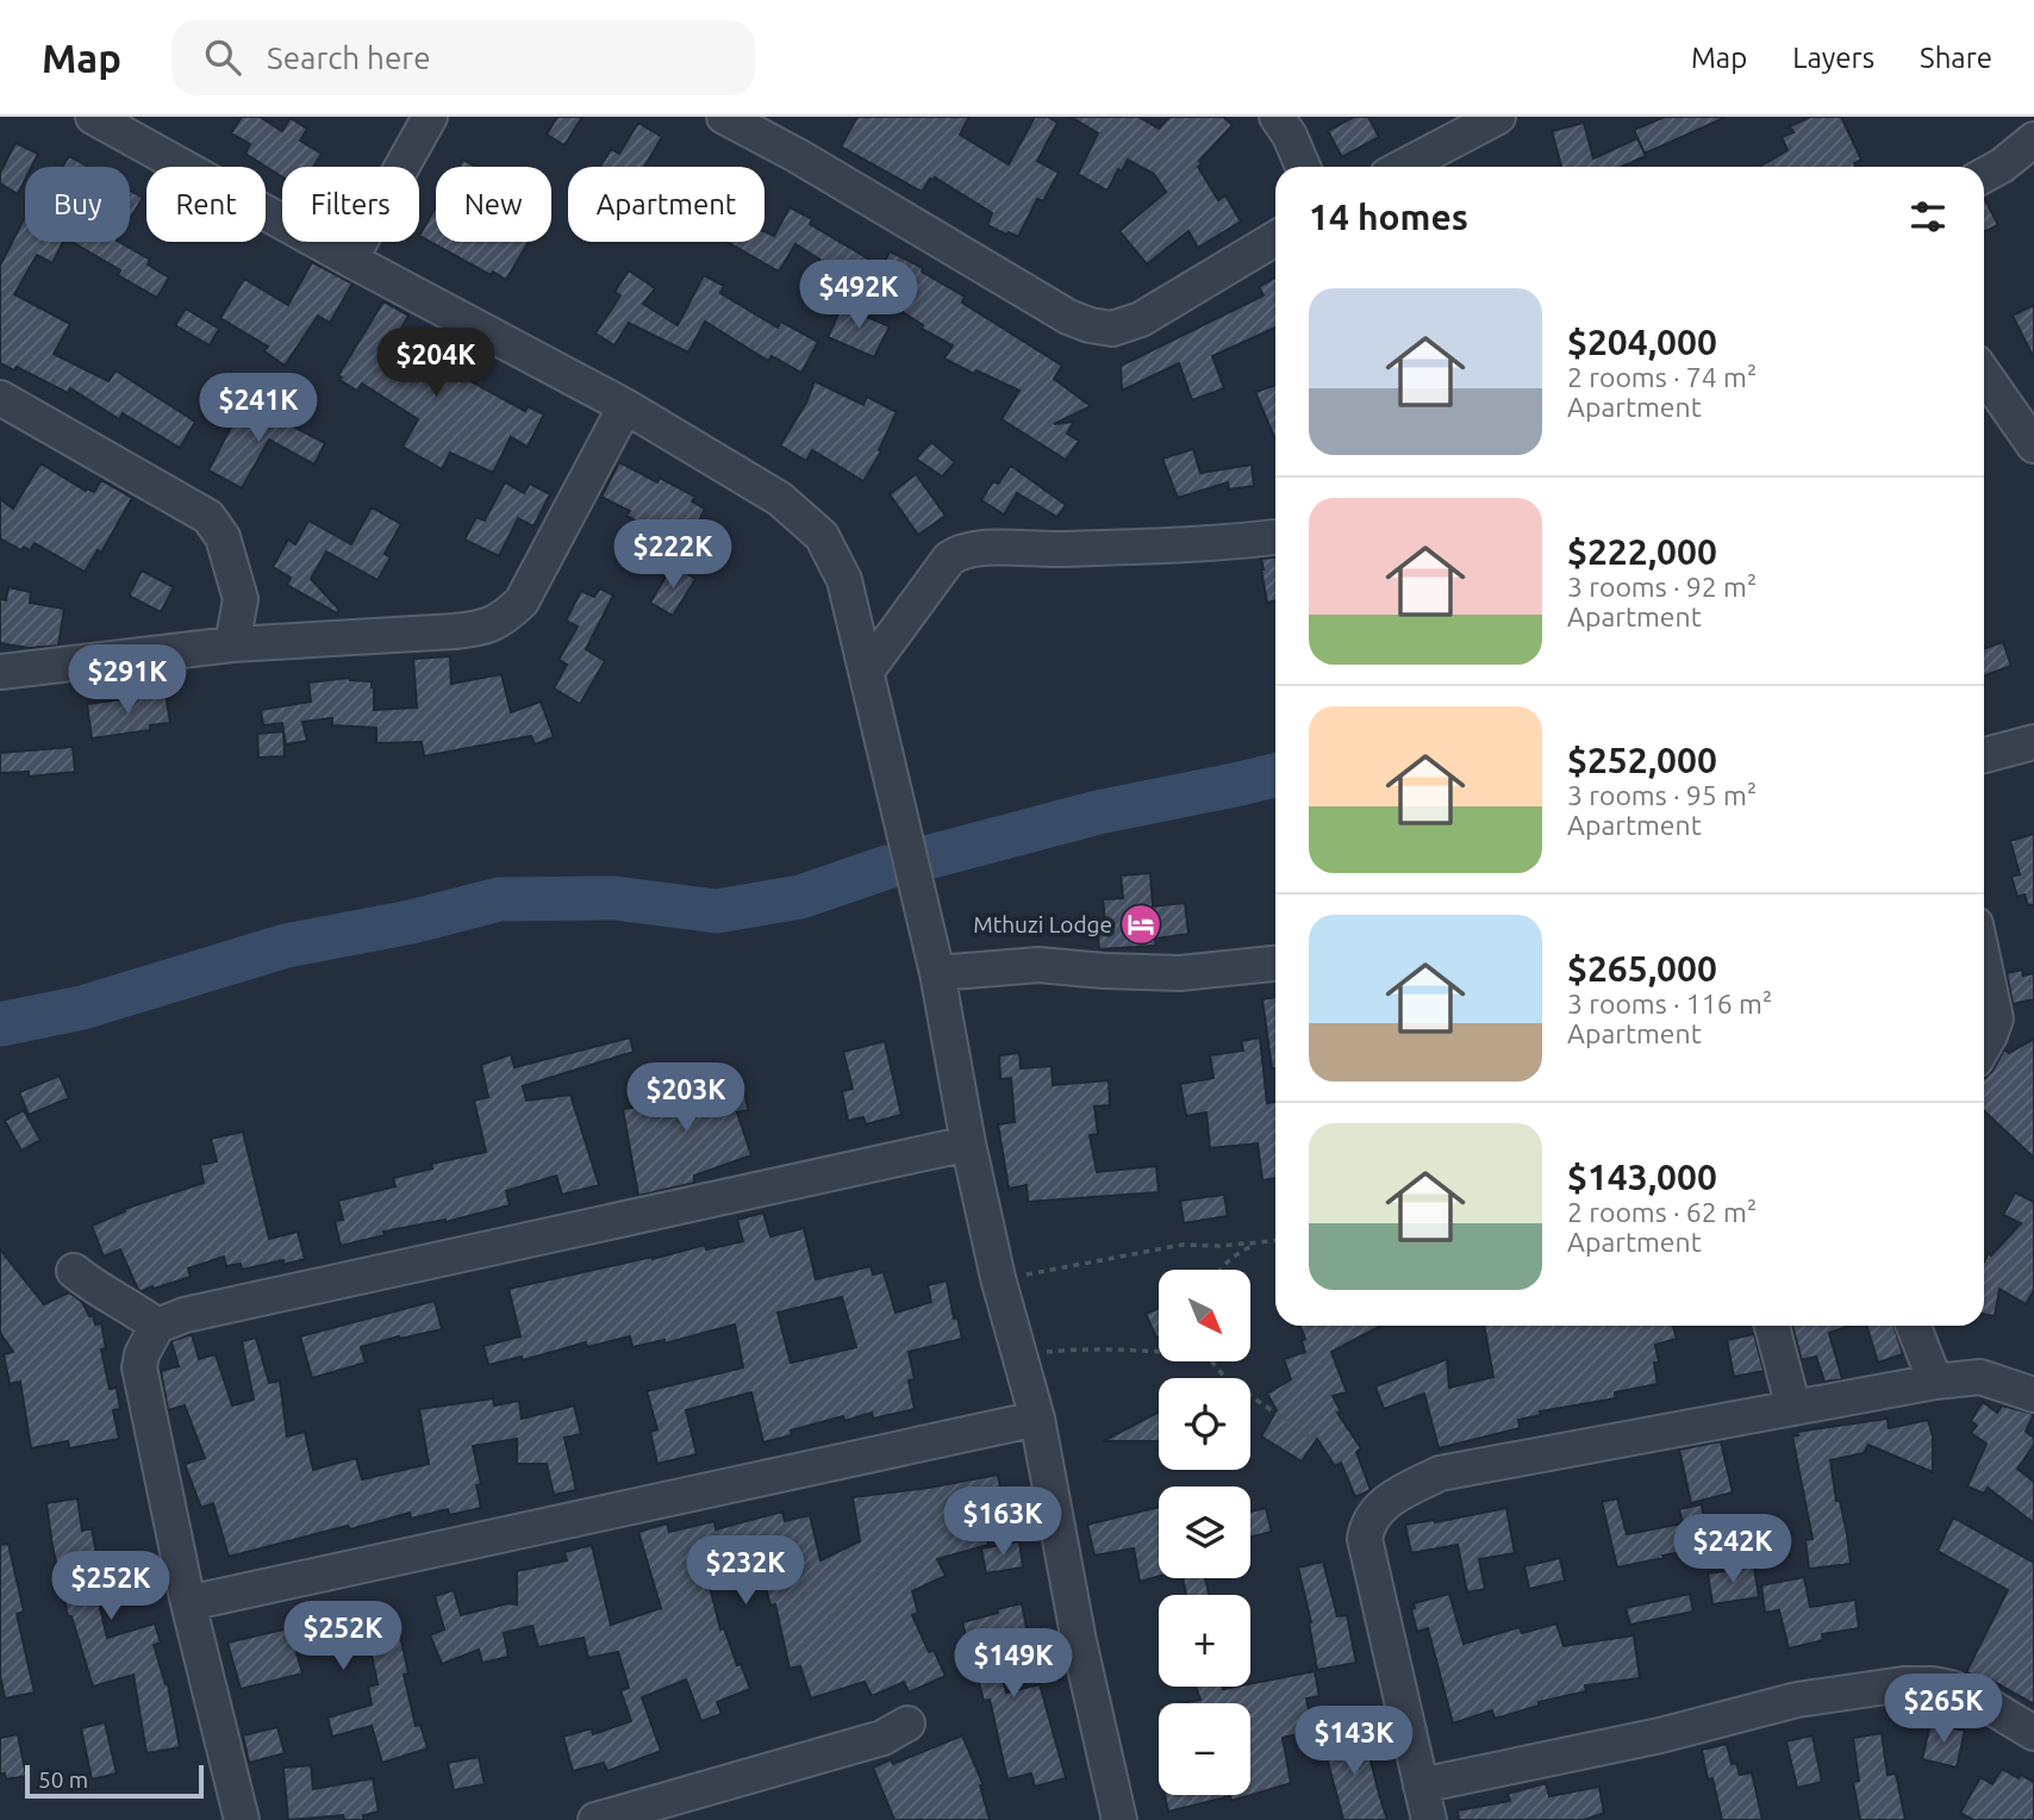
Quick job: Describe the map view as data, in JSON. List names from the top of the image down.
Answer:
{
  "places": {
    "hotel": ["Mthuzi Lodge"]
  },
  "scale_bar": "50 m",
  "north": "bottom right",
  "page": {
    "header": "Map",
    "search": "Search here",
    "nav": ["Map", "Layers", "Share"],
    "chip": [
      "Buy",
      "Rent",
      "Filters",
      "New",
      "Apartment"
    ],
    "heading": "14 homes",
    "price": [
      "$492K",
      "$204K",
      "$241K",
      "$222K",
      "$291K",
      "$203K",
      "$163K",
      "$242K",
      "$232K",
      "$252K",
      "$252K",
      "$149K",
      "$265K",
      "$143K"
    ],
    "list": [
      {
        "name": "$204,000",
        "note": "2 rooms · 74 m² · Apartment"
      },
      {
        "name": "$222,000",
        "note": "3 rooms · 92 m² · Apartment"
      },
      {
        "name": "$252,000",
        "note": "3 rooms · 95 m² · Apartment"
      },
      {
        "name": "$265,000",
        "note": "3 rooms · 116 m² · Apartment"
      },
      {
        "name": "$143,000",
        "note": "2 rooms · 62 m² · Apartment"
      }
    ],
    "map_buttons": ["+", "−"],
    "scale": "50 m"
  }
}
